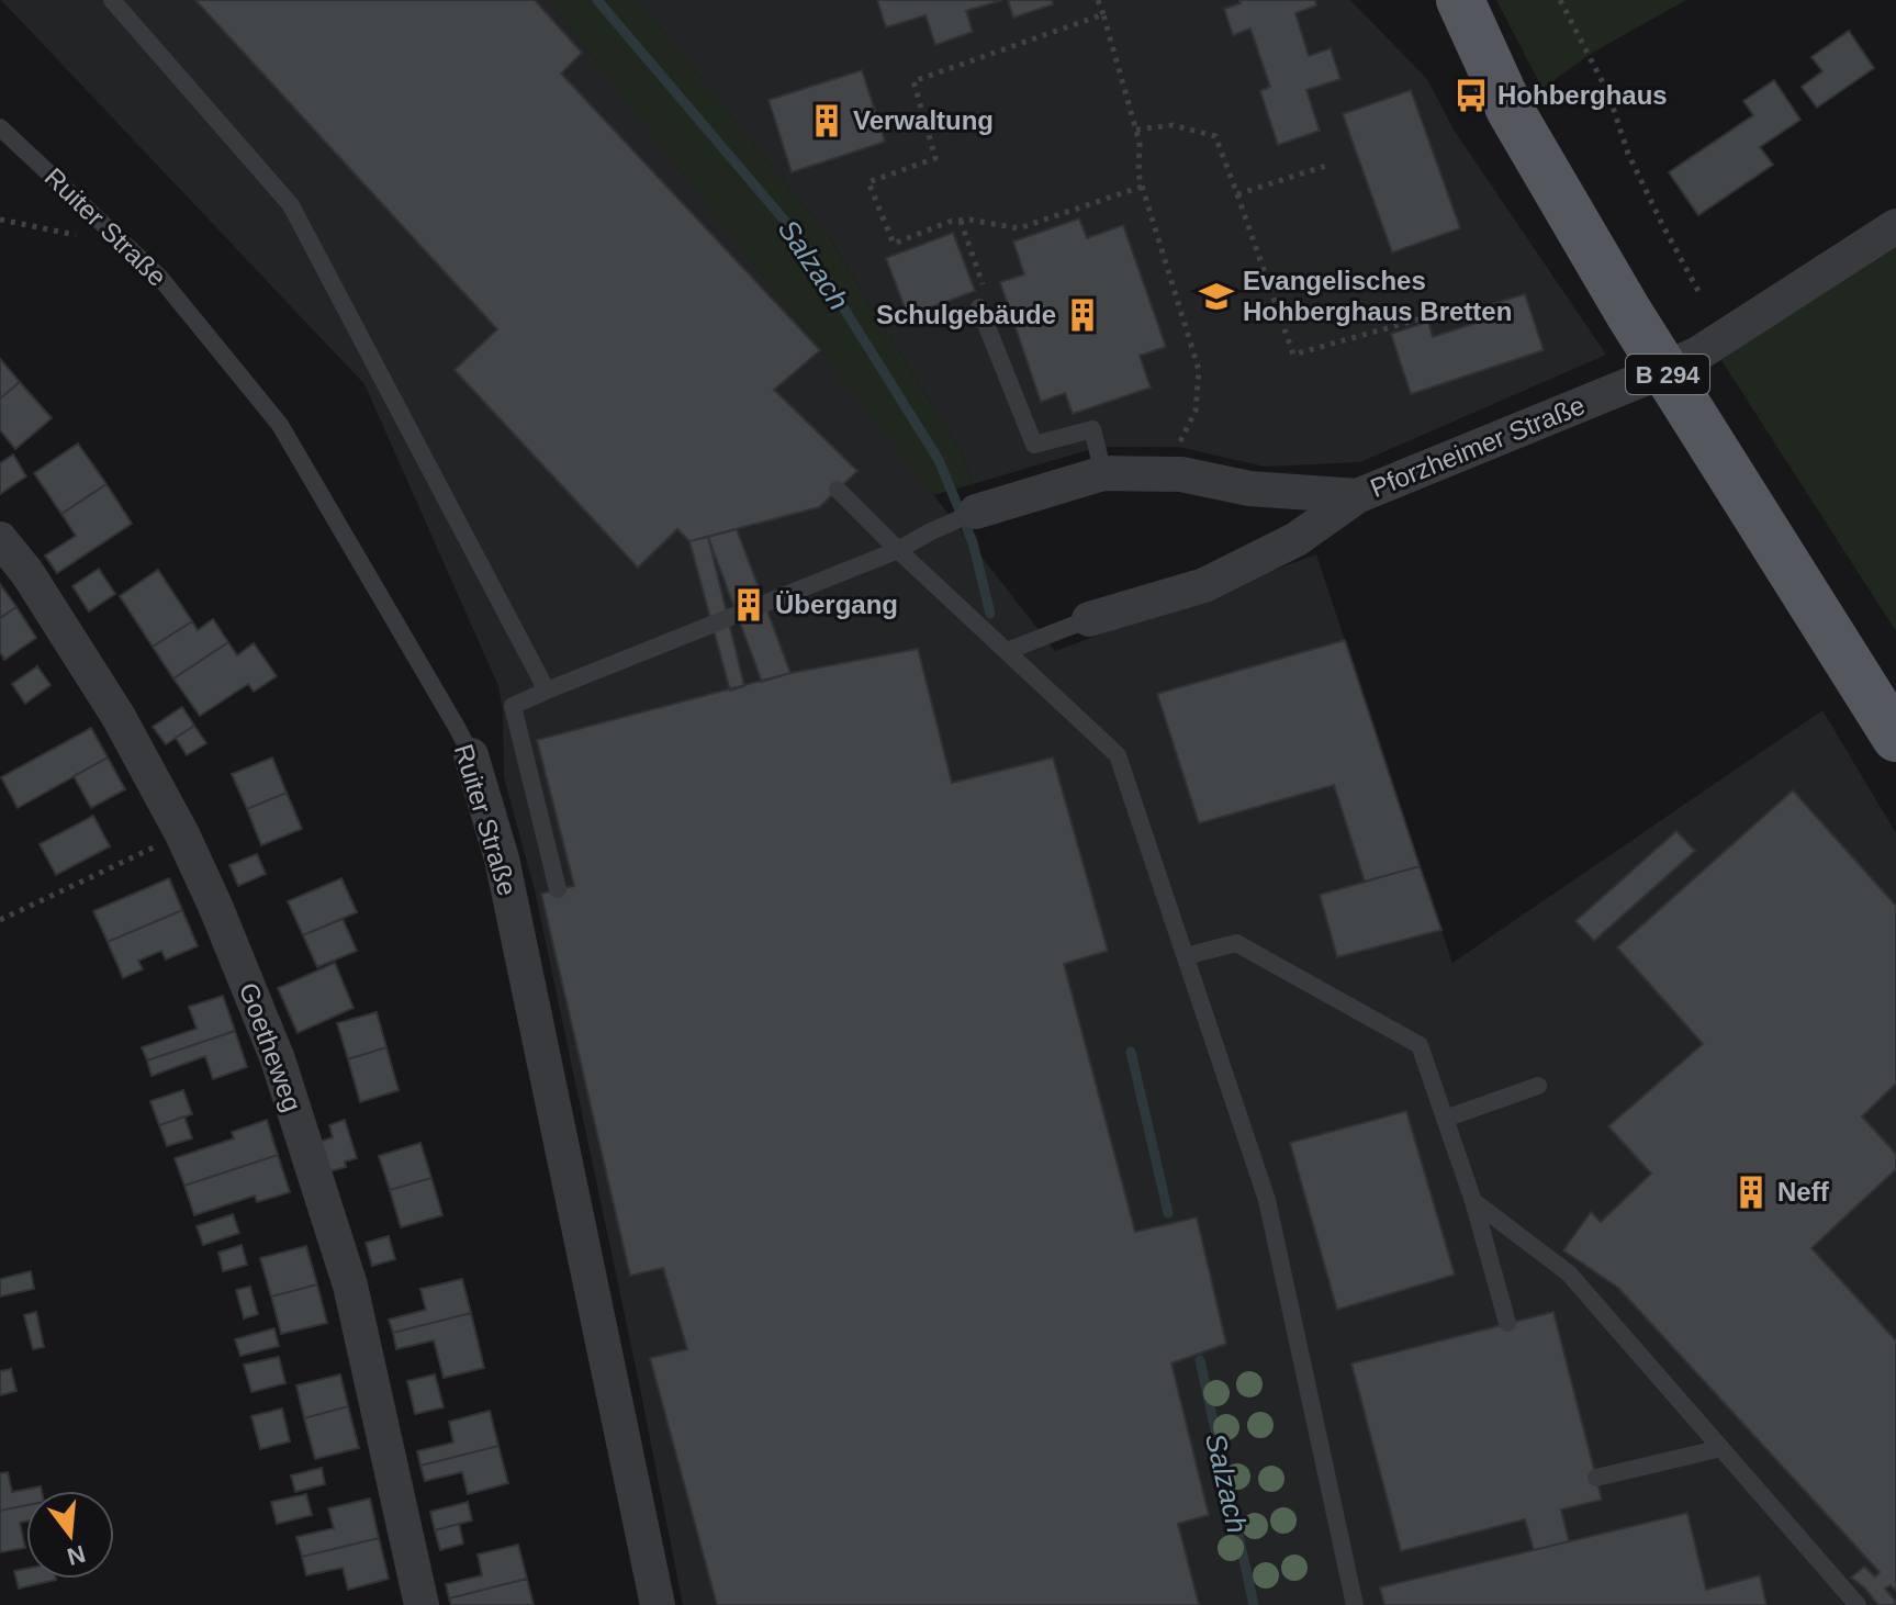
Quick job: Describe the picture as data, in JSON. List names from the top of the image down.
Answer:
{
  "streets": {
    "main road": ["B 294"],
    "street": ["Ruiter Straße", "Pforzheimer Straße", "Goetheweg"]
  },
  "crossings": [
    ["B 294", "Pforzheimer Straße"]
  ],
  "water": ["Salzach"],
  "places": {
    "bus stop": ["Hohberghaus"],
    "building": [
      "Verwaltung",
      "Schulgebäude",
      "Übergang",
      "Neff"
    ],
    "school or university": ["Evangelisches Hohberghaus Bretten"]
  },
  "north": "bottom"
}
